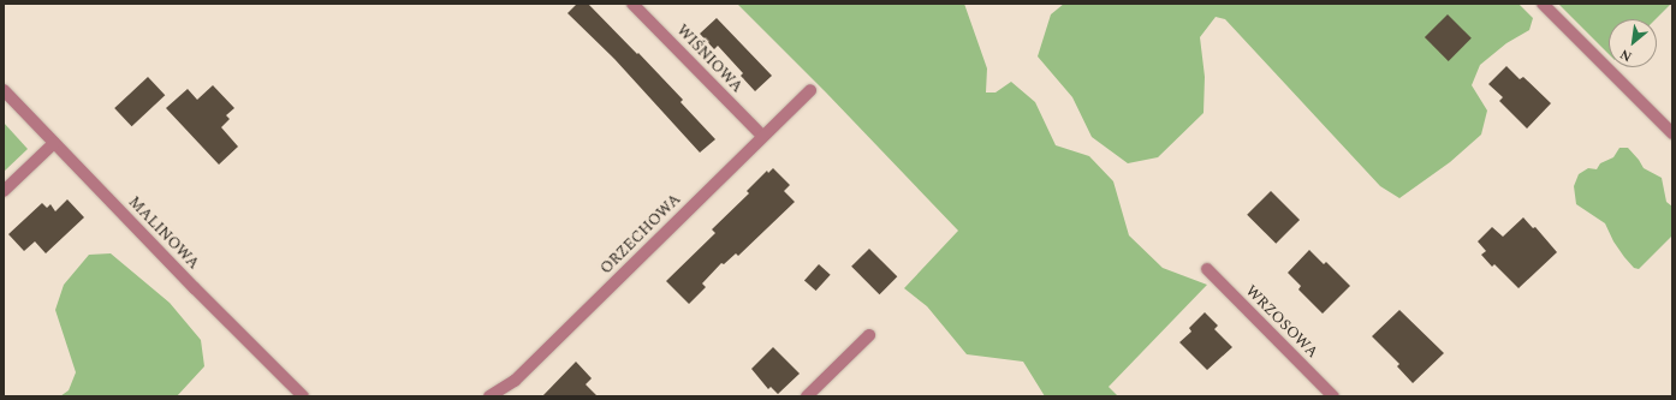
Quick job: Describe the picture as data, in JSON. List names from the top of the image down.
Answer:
{
  "streets": {
    "street": [
      "WIŚNIOWA",
      "MALINOWA",
      "ORZECHOWA",
      "WRZOSOWA"
    ]
  },
  "crossings": [
    ["WIŚNIOWA", "ORZECHOWA"]
  ],
  "north": "bottom left"
}
